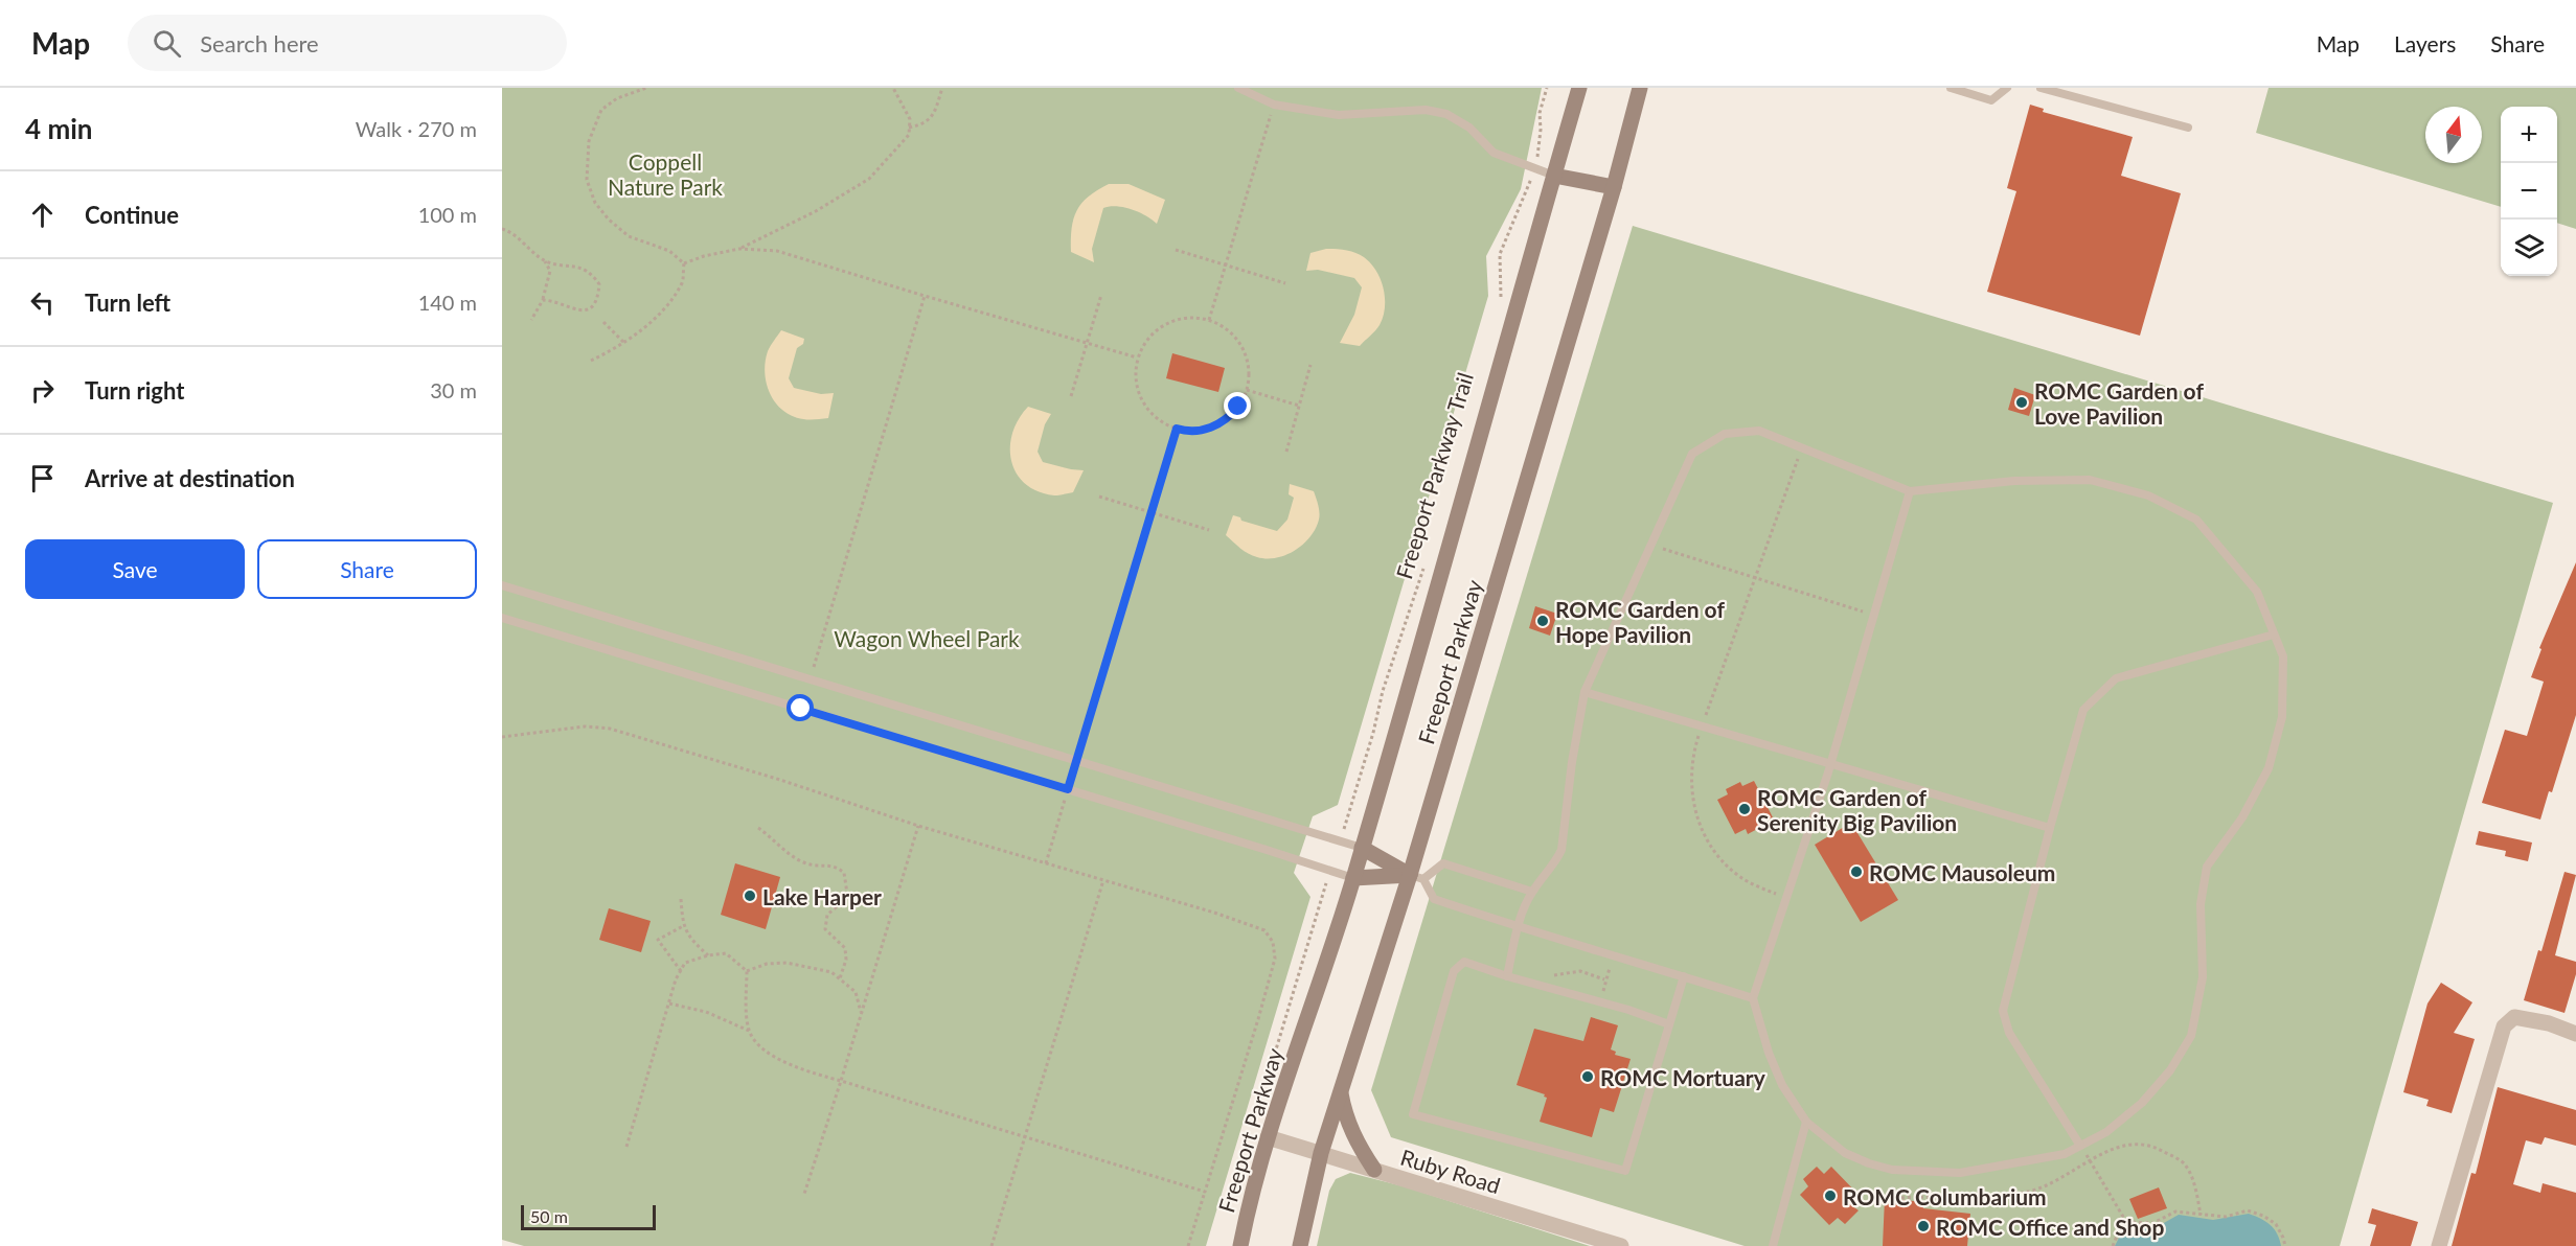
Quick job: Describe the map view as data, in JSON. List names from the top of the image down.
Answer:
{
  "streets": {
    "main road": ["Freeport Parkway"],
    "street": ["Ruby Road"],
    "path": ["Freeport Parkway Trail"]
  },
  "crossings": [
    ["Freeport Parkway", "Ruby Road"]
  ],
  "parks": ["Coppell Nature Park", "Wagon Wheel Park"],
  "places": [
    "ROMC Garden of Love Pavilion",
    "ROMC Garden of Hope Pavilion",
    "ROMC Garden of Serenity Big Pavilion",
    "ROMC Mausoleum",
    "Lake Harper",
    "ROMC Mortuary",
    "ROMC Columbarium",
    "ROMC Office and Shop"
  ],
  "scale_bar": "50 m",
  "north": "top",
  "page": {
    "header": "Map",
    "search": "Search here",
    "nav": ["Map", "Layers", "Share"],
    "heading": ["4 min", "Walk · 270 m"],
    "map_buttons": ["+", "−"],
    "list": [
      ["Continue", "100 m"],
      ["Turn left", "140 m"],
      ["Turn right", "30 m"],
      "Arrive at destination"
    ],
    "buttons": ["Save", "Share"],
    "scale": "50 m"
  }
}
